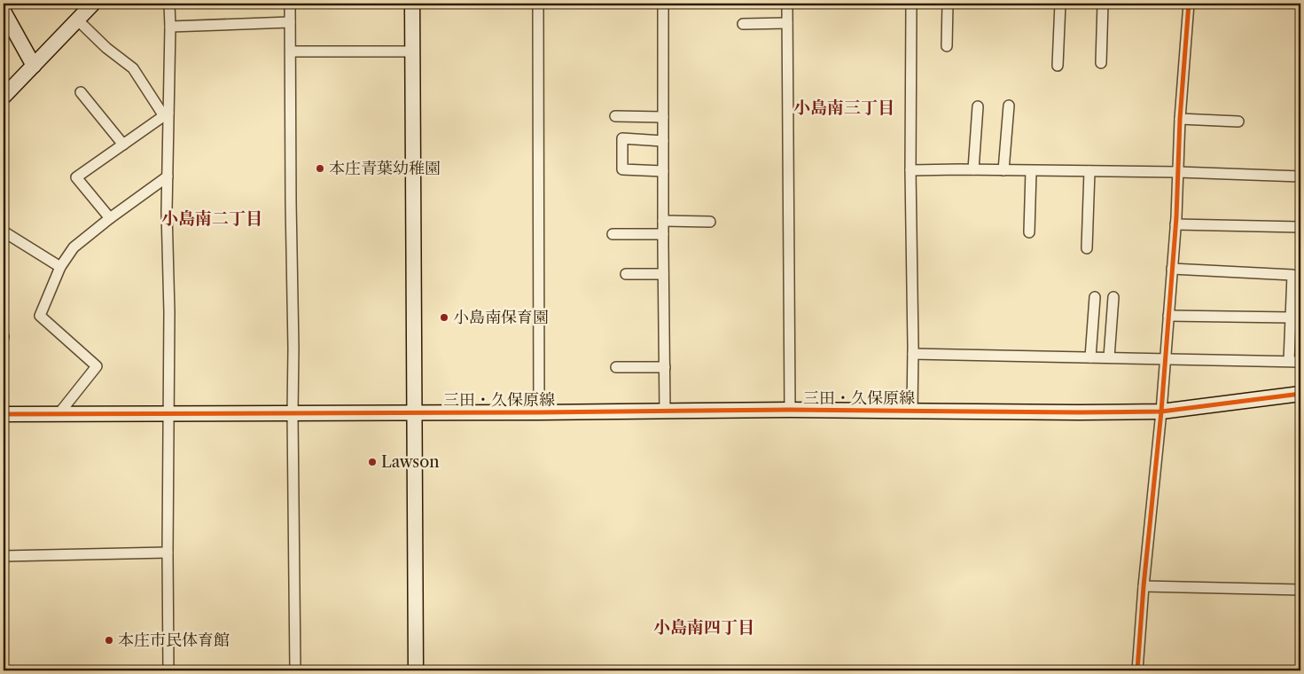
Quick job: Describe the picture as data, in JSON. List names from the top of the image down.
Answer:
{
  "streets": {
    "street": ["三田・久保原線"]
  },
  "districts": ["小島南三丁目", "小島南二丁目", "小島南四丁目"],
  "places": [
    "本庄青葉幼稚園",
    "小島南保育園",
    "Lawson",
    "本庄市民体育館"
  ]
}
